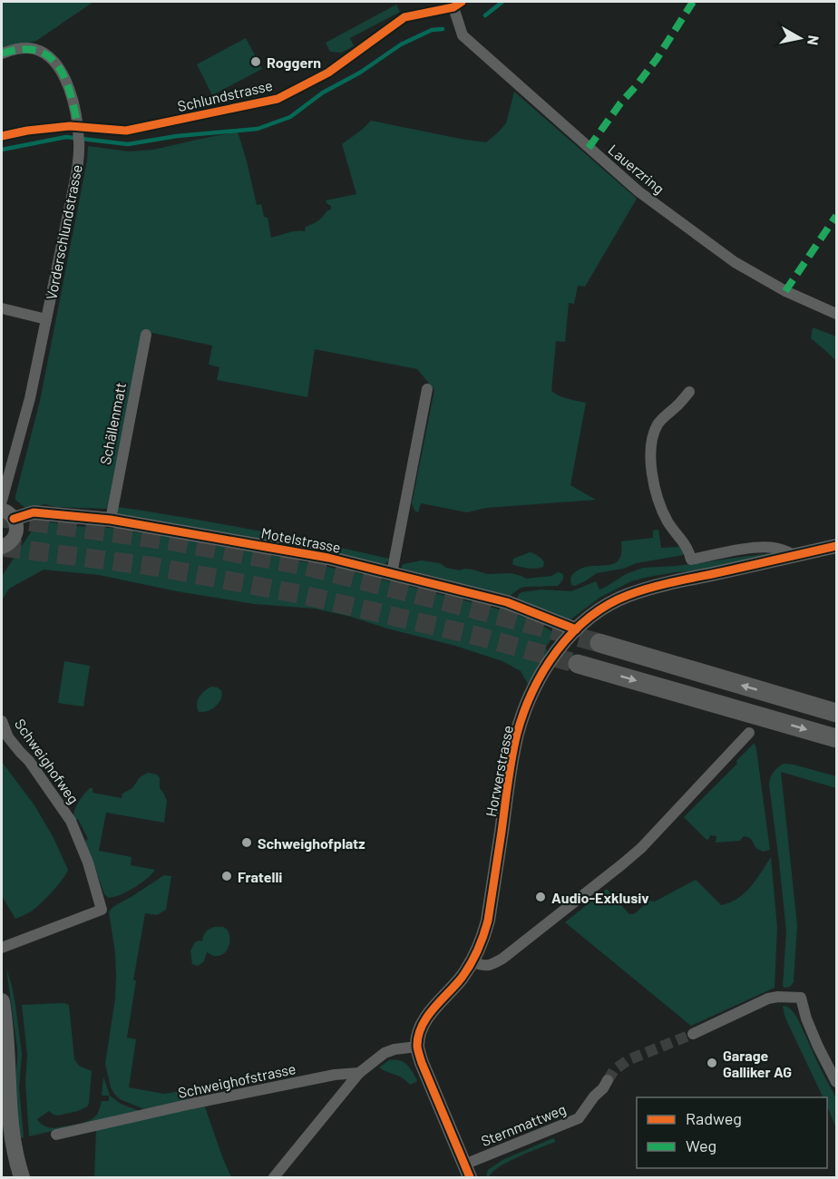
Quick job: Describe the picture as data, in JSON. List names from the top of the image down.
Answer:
{
  "streets": {
    "street": [
      "Lauerzring",
      "Vorderschlundstrasse",
      "Schällenmatt",
      "Motelstrasse",
      "Schweighofweg",
      "Horwerstrasse",
      "Schweighofstrasse",
      "Sternmattweg"
    ],
    "cycle path": ["Schlundstrasse"]
  },
  "crossings": [
    ["Schällenmatt", "Motelstrasse"],
    ["Motelstrasse", "Horwerstrasse"]
  ],
  "places": [
    "Roggern",
    "Schweighofplatz",
    "Fratelli",
    "Audio-Exklusiv",
    "Garage Galliker AG"
  ],
  "legend": ["Radweg", "Weg"],
  "north": "right"
}
